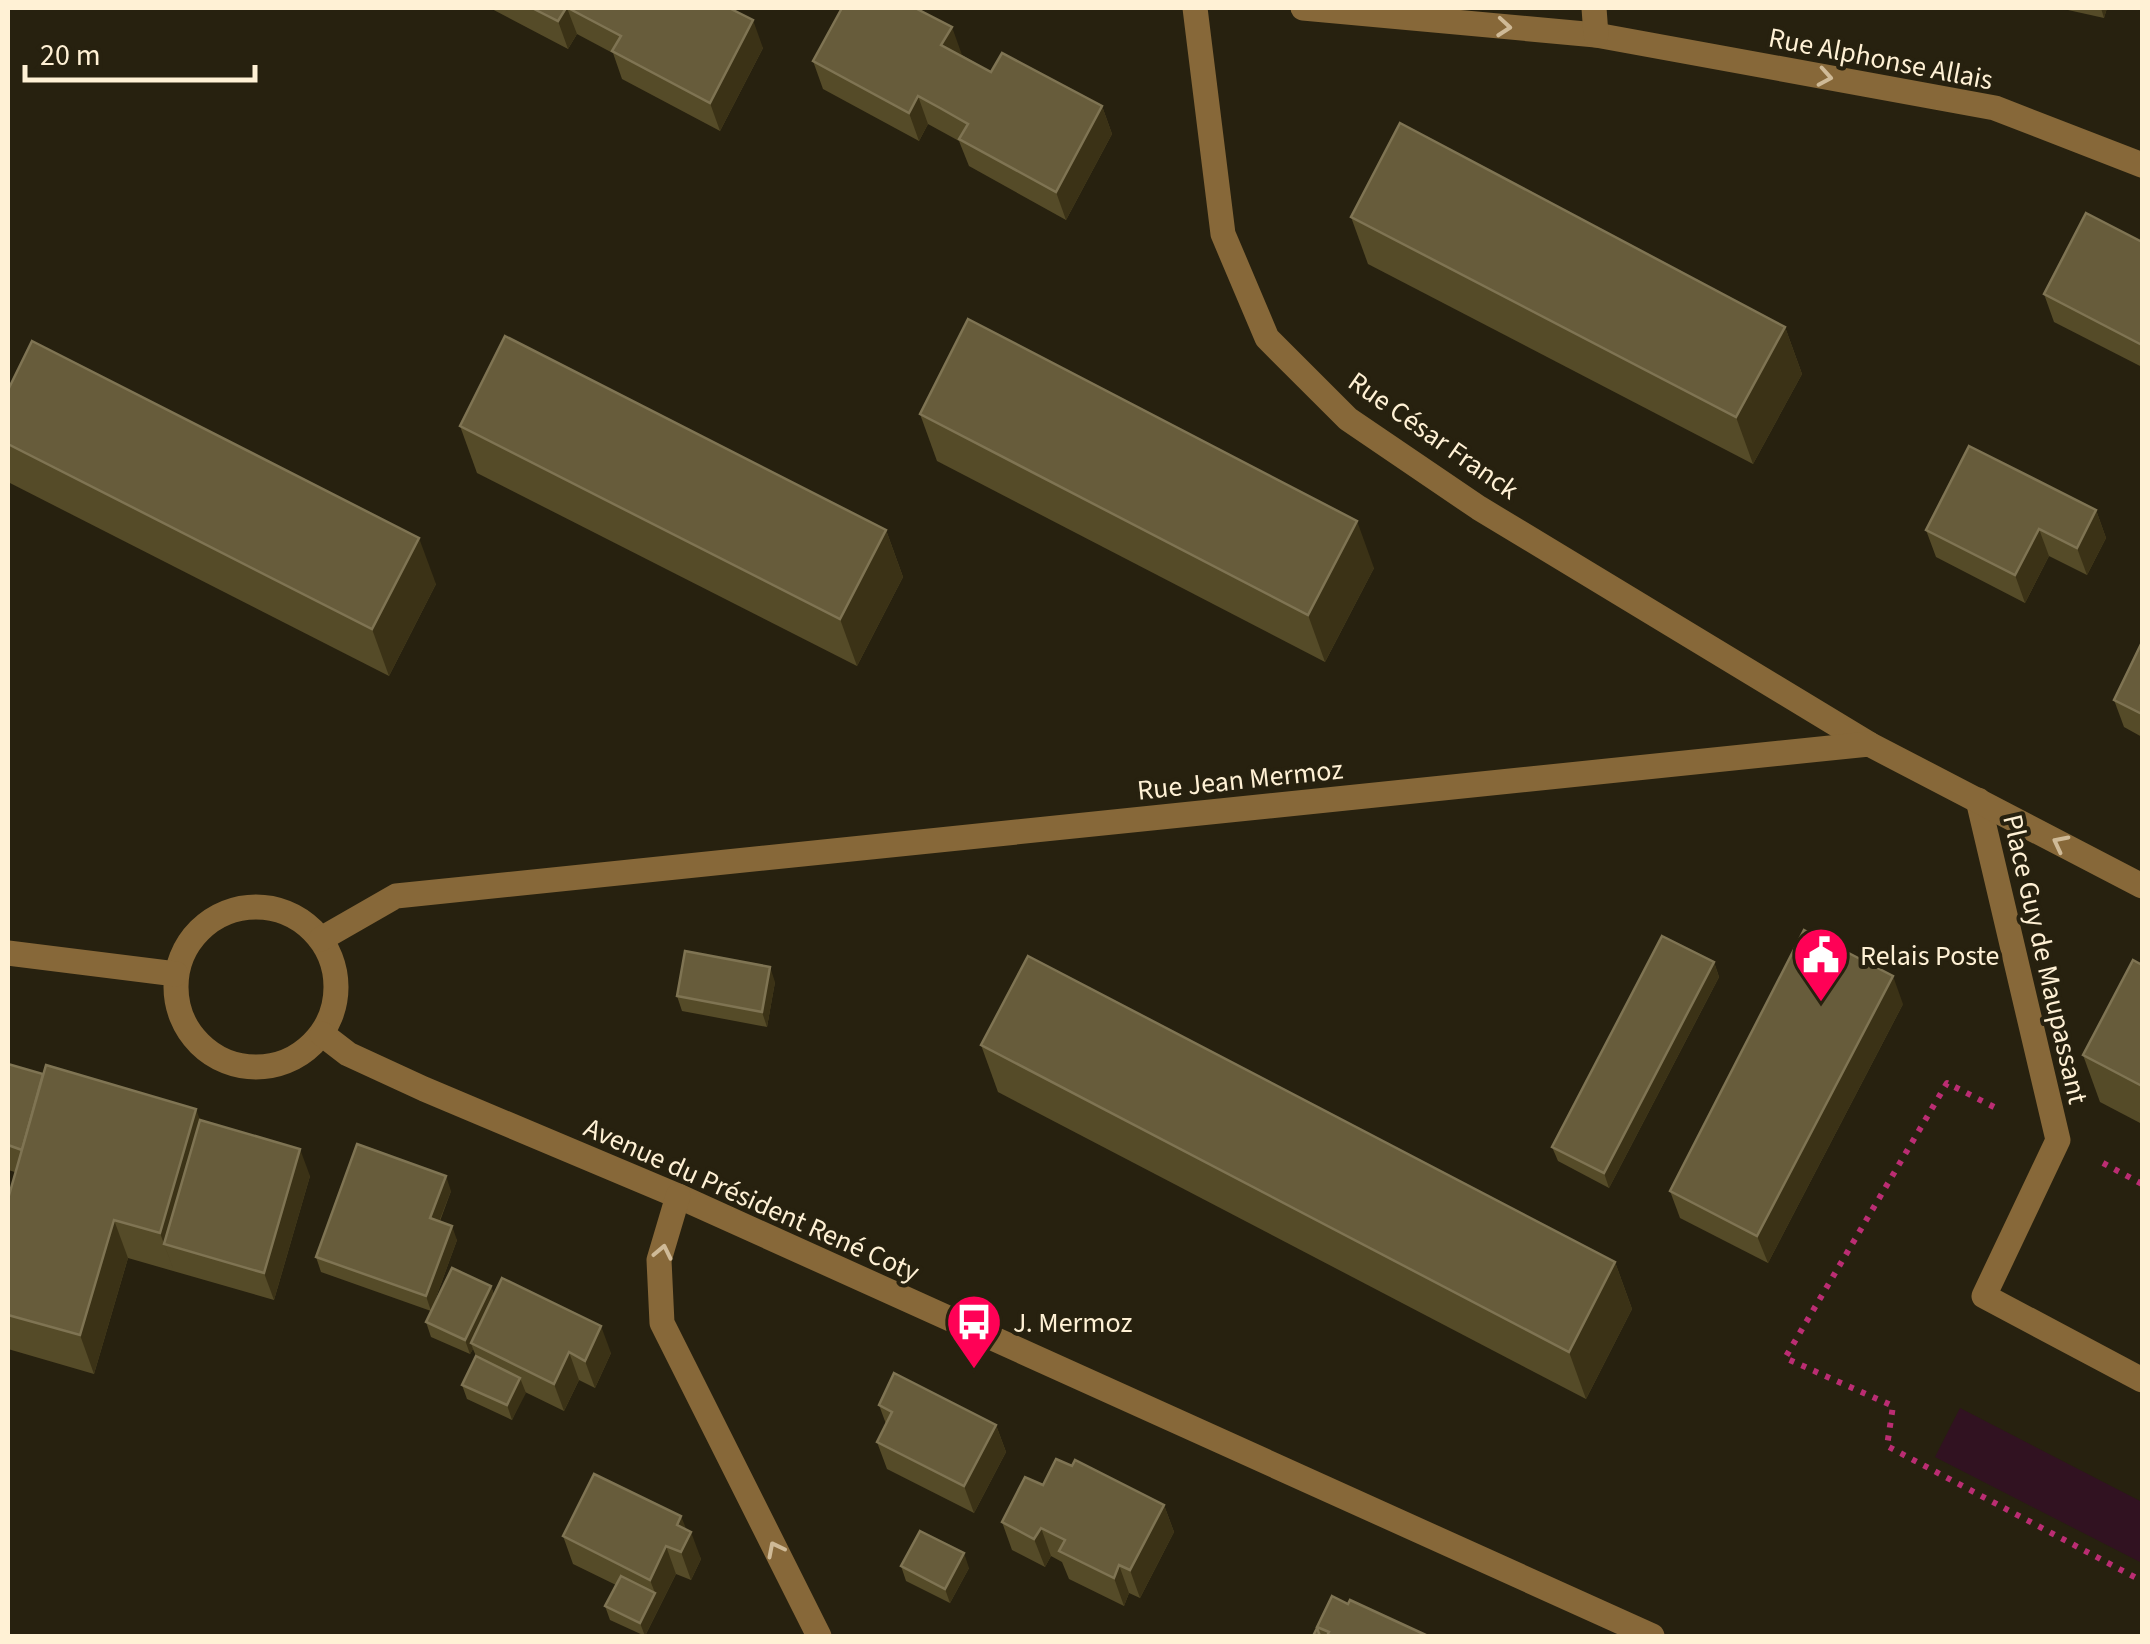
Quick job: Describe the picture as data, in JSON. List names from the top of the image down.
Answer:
{
  "streets": {
    "street": [
      "Rue Alphonse Allais",
      "Rue César Franck",
      "Rue Jean Mermoz",
      "Place Guy de Maupassant",
      "Avenue du Président René Coty"
    ]
  },
  "crossings": [
    ["Rue César Franck", "Rue Jean Mermoz"],
    ["Rue Jean Mermoz", "Avenue du Président René Coty"]
  ],
  "one_way": ["Rue Alphonse Allais"],
  "places": {
    "public building": ["Relais Poste"],
    "bus stop": ["J. Mermoz"]
  },
  "scale_bar": "20 m"
}
